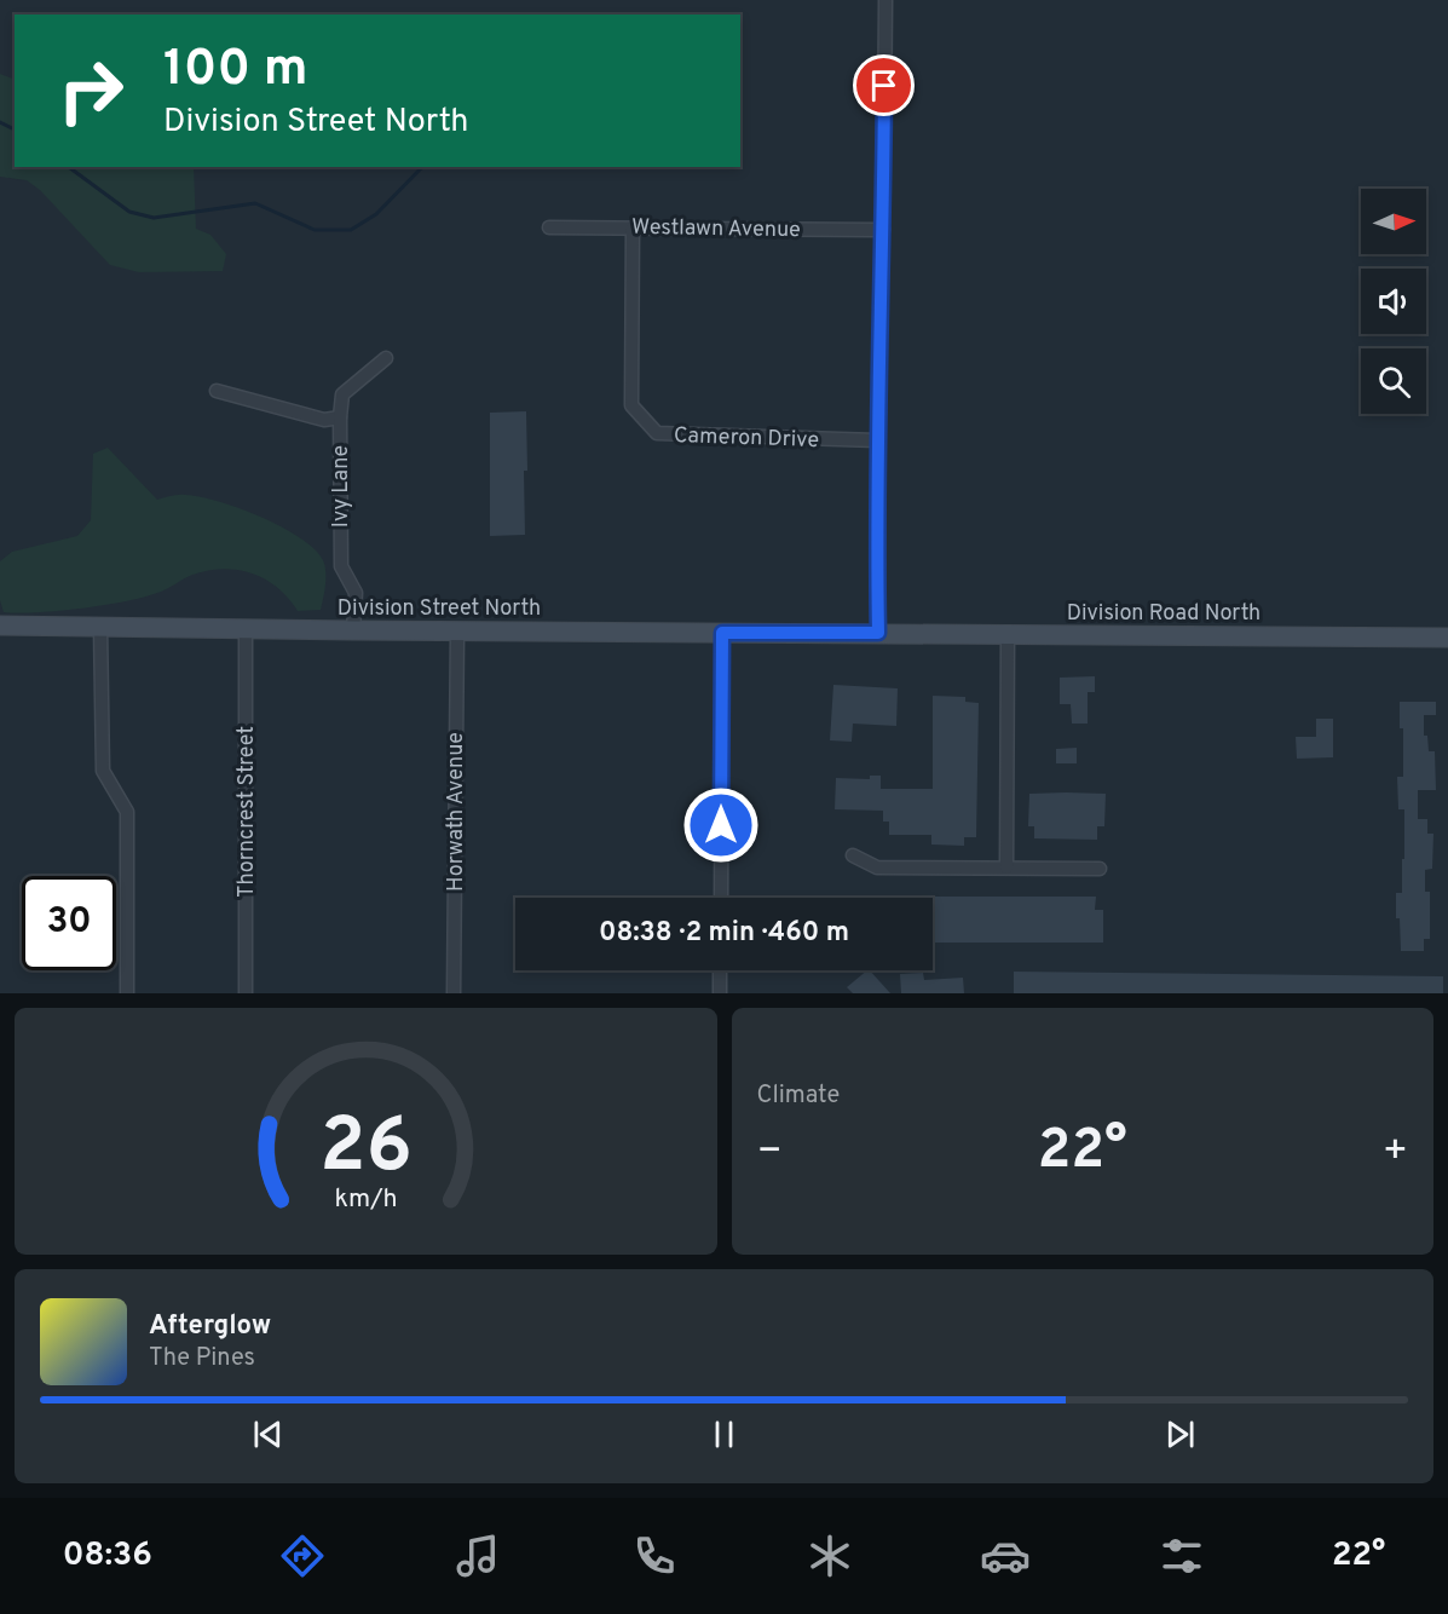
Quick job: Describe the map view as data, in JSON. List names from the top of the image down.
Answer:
{
  "streets": {
    "main road": ["Division Street North", "Division Road North"],
    "street": [
      "Westlawn Avenue",
      "Cameron Drive",
      "Ivy Lane",
      "Thorncrest Street",
      "Horwath Avenue"
    ]
  },
  "crossings": [
    ["Westlawn Avenue", "Cameron Drive"],
    ["Ivy Lane", "Division Street North"],
    ["Division Street North", "Division Road North"],
    ["Division Street North", "Thorncrest Street"],
    ["Division Street North", "Horwath Avenue"]
  ],
  "north": "right",
  "page": {
    "turn": ["100 m", "Division Street North"],
    "limit": "30",
    "trip": "08:38 · 2 min · 460 m",
    "tile": "Climate",
    "heat": ["−", "22°", "+"],
    "song": ["Afterglow", "The Pines"],
    "tabs": ["08:36", "22°"],
    "gauge": ["26", "km/h"]
  }
}
